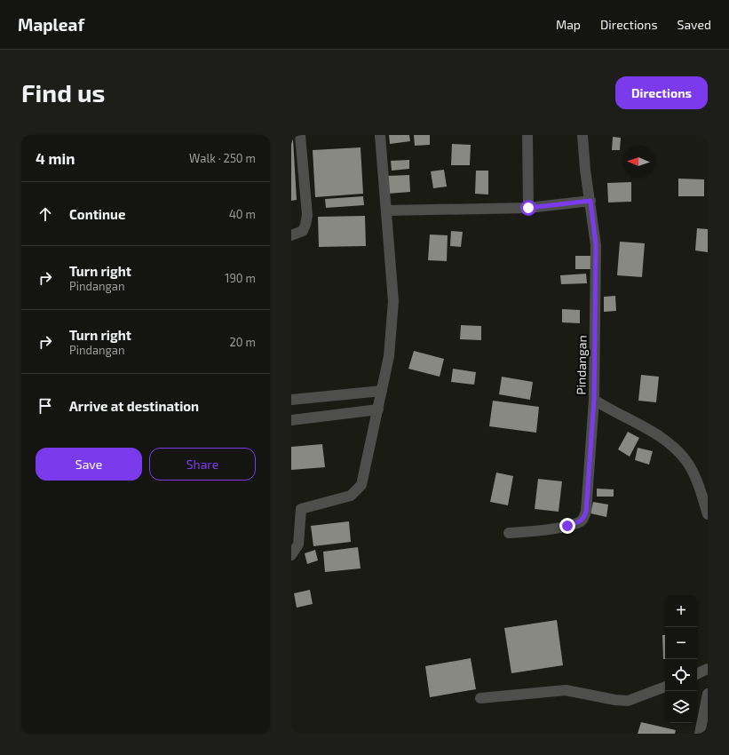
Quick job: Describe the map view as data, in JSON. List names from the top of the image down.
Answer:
{
  "streets": {
    "street": ["Pindangan"]
  },
  "north": "left",
  "page": {
    "header": "Mapleaf",
    "nav": ["Map", "Directions", "Saved"],
    "buttons": [
      "Directions",
      ["Save", "Share"]
    ],
    "title": "Find us",
    "heading": ["4 min", "Walk · 250 m"],
    "list": [
      ["Continue", "40 m"],
      ["Turn right", "Pindangan", "190 m"],
      ["Turn right", "Pindangan", "20 m"],
      "Arrive at destination"
    ],
    "map_buttons": ["+", "−"]
  }
}
